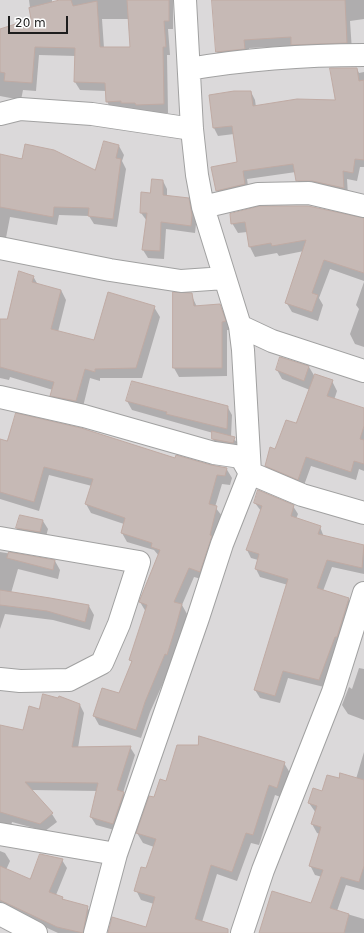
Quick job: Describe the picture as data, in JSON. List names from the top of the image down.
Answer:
{
  "scale_bar": "20 m"
}
